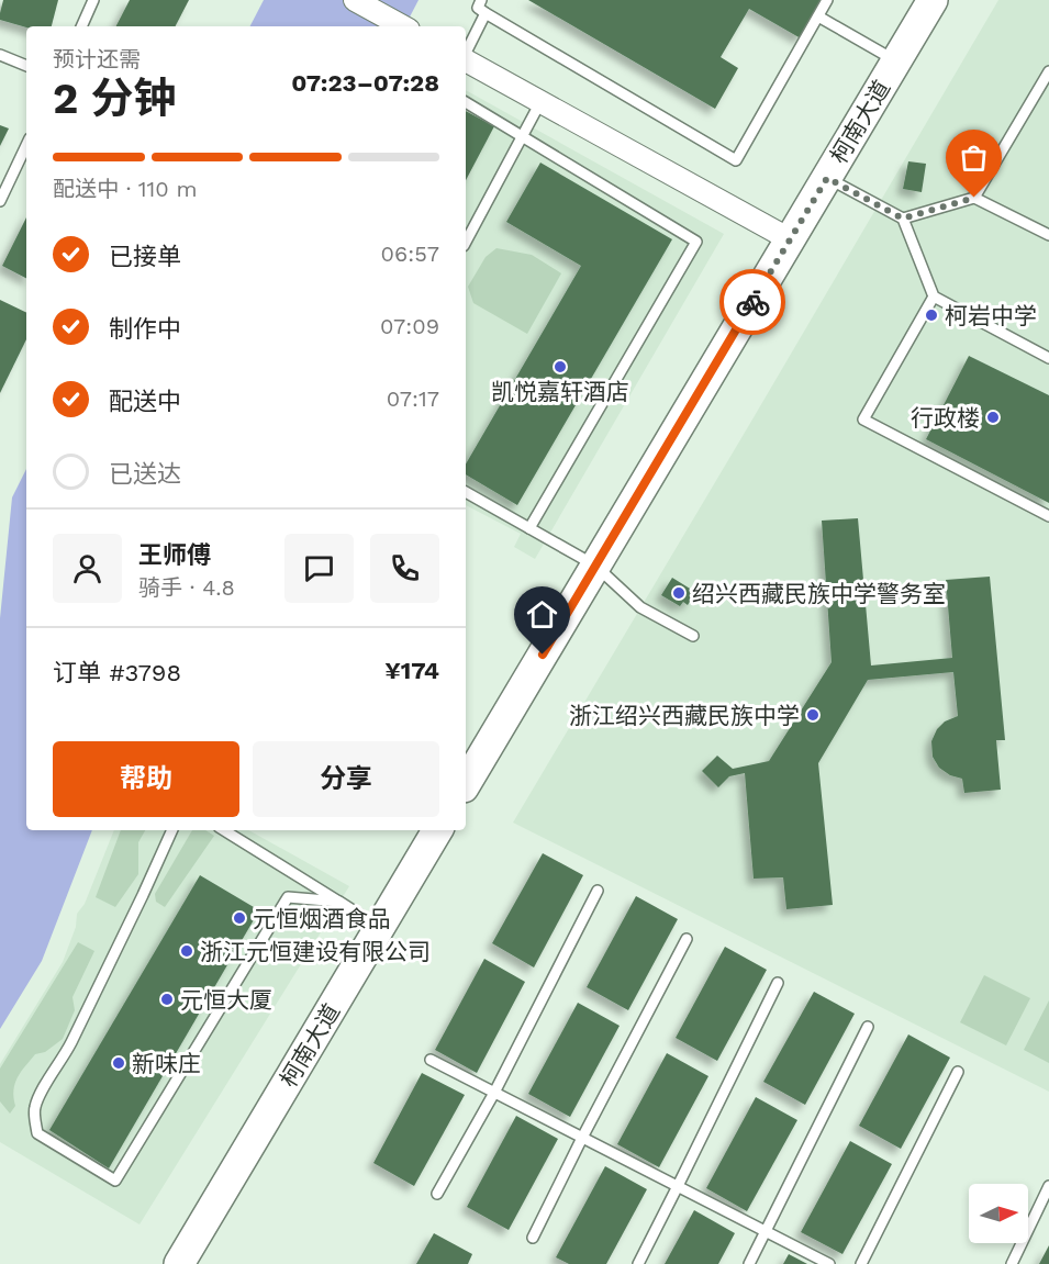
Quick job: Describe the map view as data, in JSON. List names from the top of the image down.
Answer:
{
  "streets": {
    "main road": ["柯南大道"]
  },
  "places": [
    "柯岩中学",
    "凯悦嘉轩酒店",
    "行政楼",
    "绍兴西藏民族中学警务室",
    "浙江绍兴西藏民族中学",
    "元恒烟酒食品",
    "浙江元恒建设有限公司",
    "元恒大厦",
    "新味庄"
  ],
  "north": "right",
  "page": {
    "heading": ["2 分钟", "预计还需", "07:23–07:28"],
    "panel": [
      "王师傅",
      "骑手 · 4.8",
      "订单 #3798",
      "¥174"
    ],
    "bar": "配送中 · 110 m",
    "list": [
      ["已接单", "06:57"],
      ["制作中", "07:09"],
      ["配送中", "07:17"],
      "已送达"
    ],
    "buttons": ["帮助", "分享"]
  }
}
